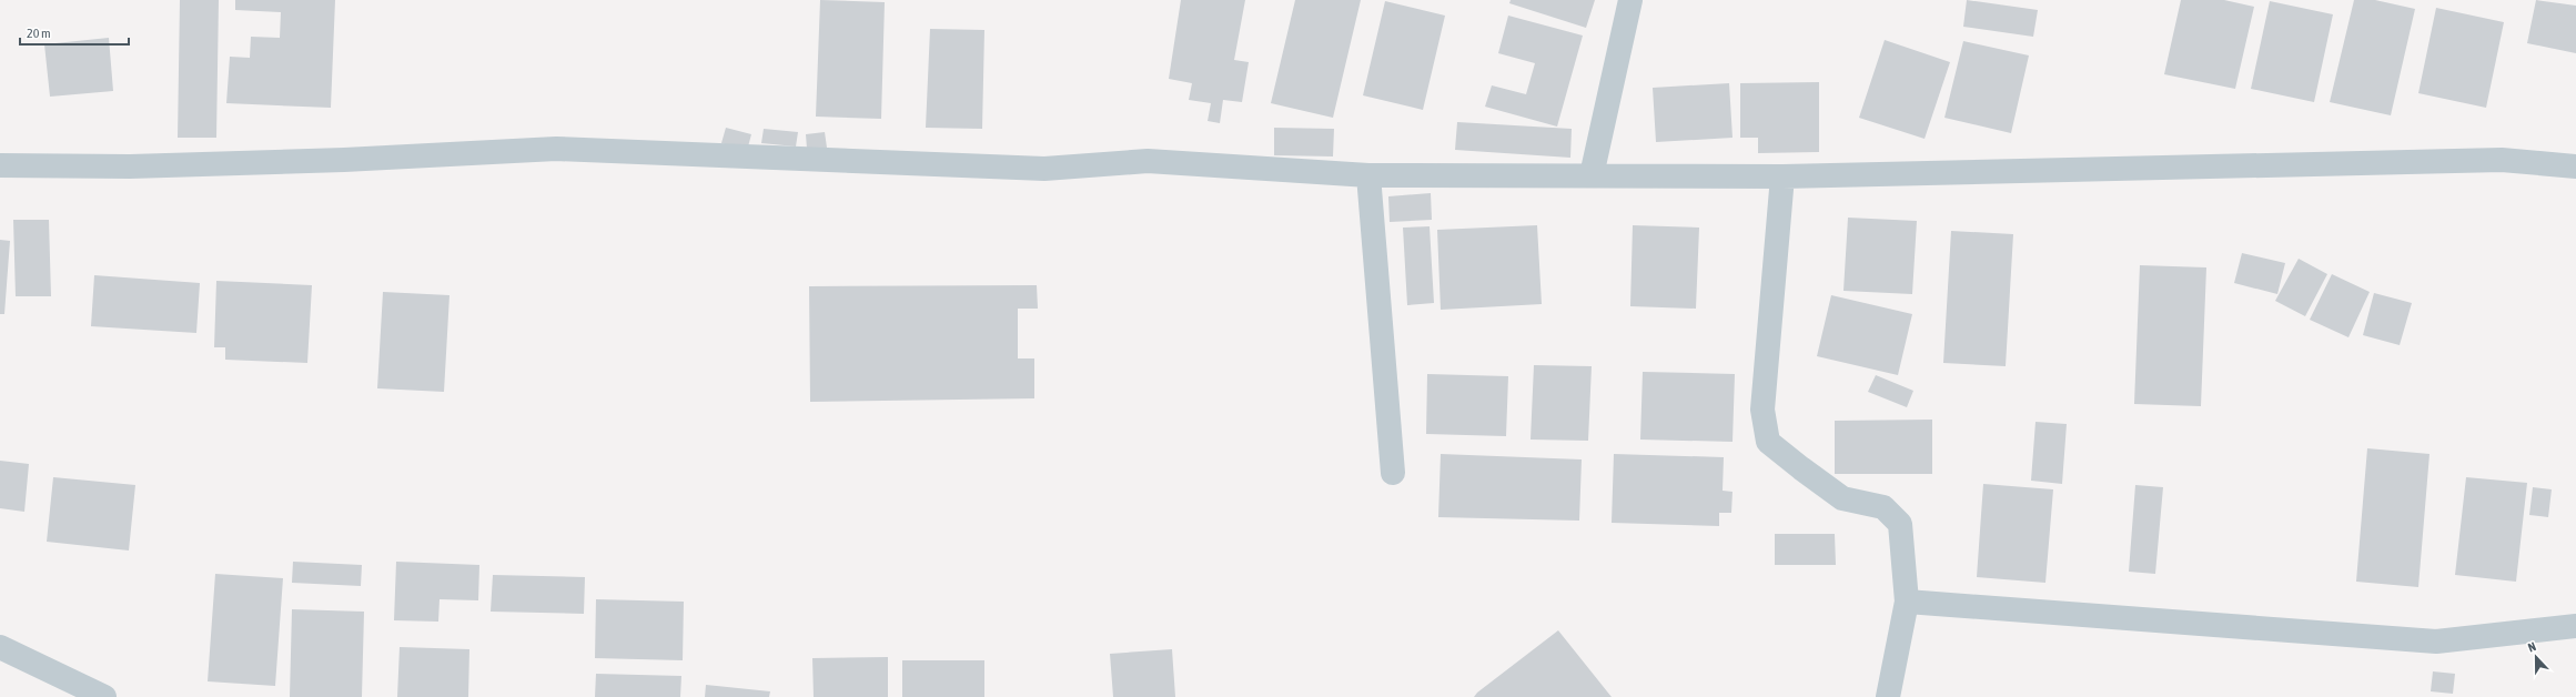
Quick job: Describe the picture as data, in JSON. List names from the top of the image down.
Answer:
{
  "scale_bar": "20 m",
  "north": "top"
}
